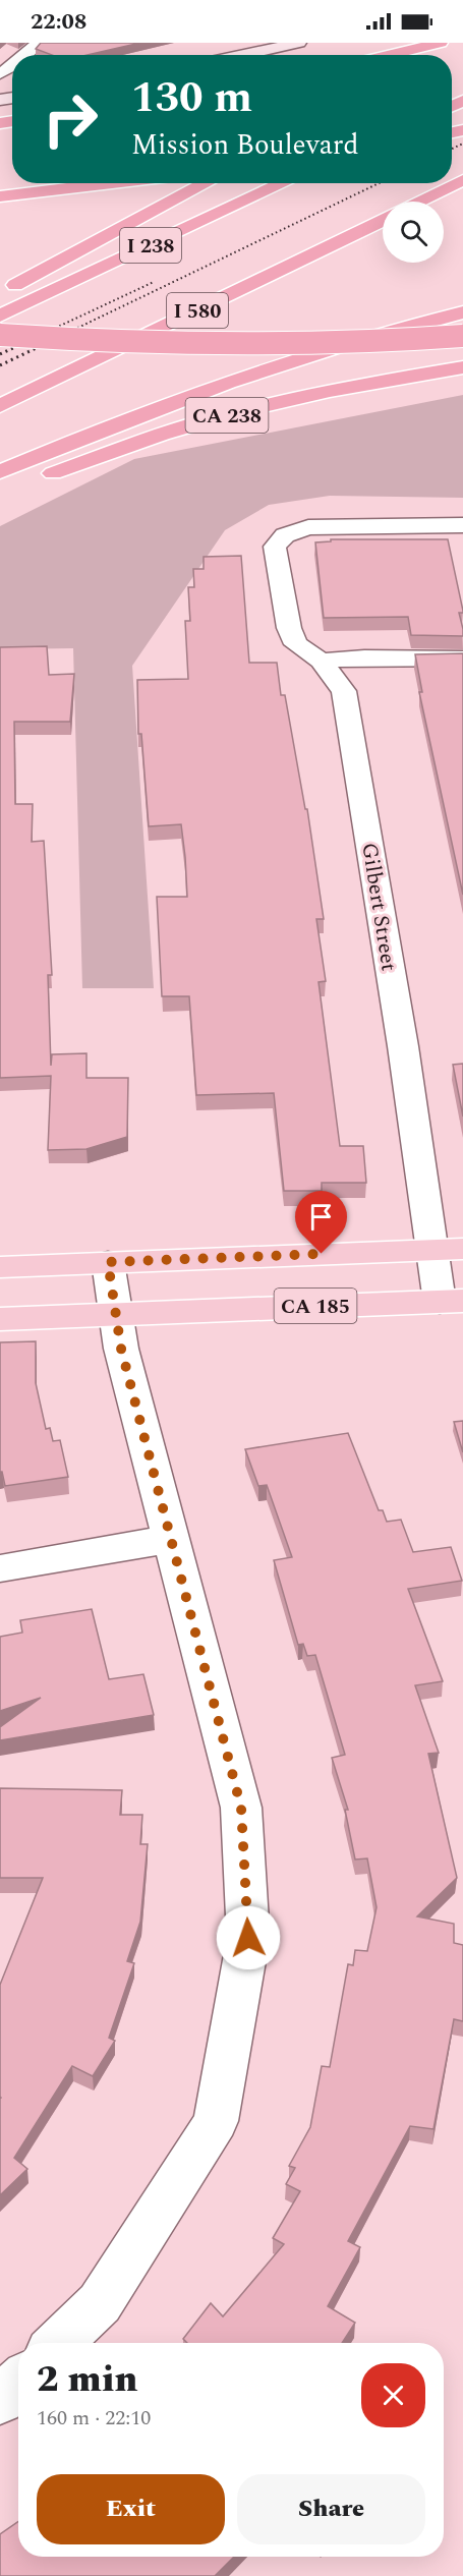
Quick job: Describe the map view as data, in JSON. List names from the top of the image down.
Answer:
{
  "streets": {
    "highway": ["I 238", "I 580", "CA 238"],
    "main road": ["CA 185"],
    "street": ["Gilbert Street"]
  },
  "crossings": [
    ["Gilbert Street", "CA 185"]
  ],
  "page": {
    "status": "22:08",
    "turn": ["130 m", "Mission Boulevard"],
    "heading": ["2 min", "160 m · 22:10"],
    "buttons": ["Exit", "Share"]
  }
}
